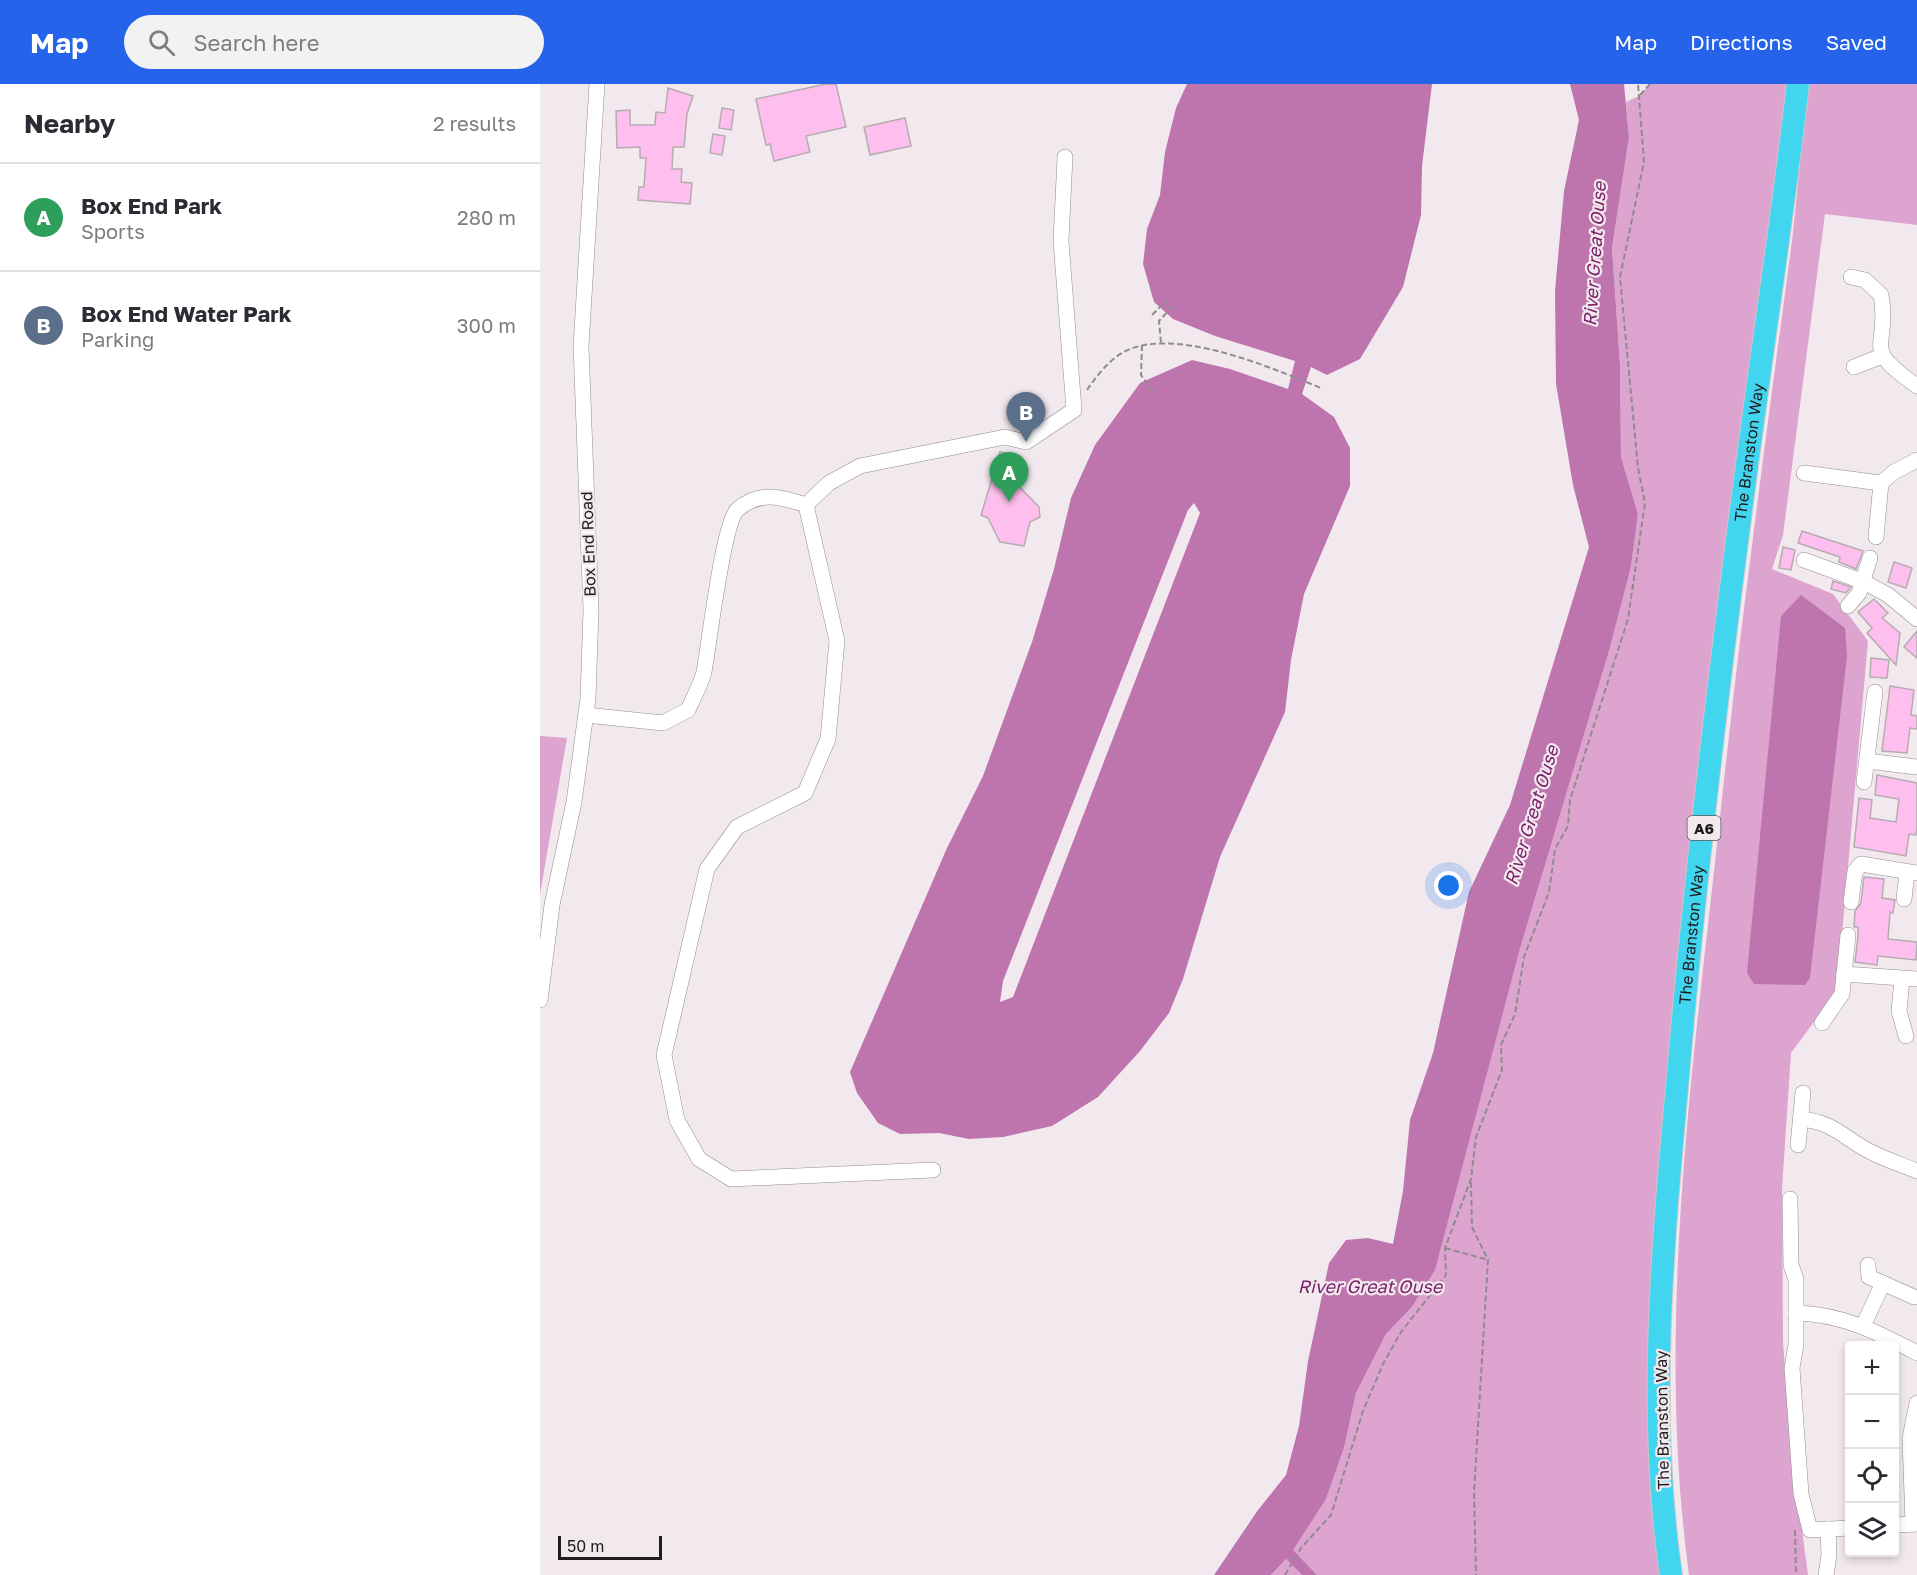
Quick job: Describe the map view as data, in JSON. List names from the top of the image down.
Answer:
{
  "streets": {
    "highway": ["The Branston Way", "A6"],
    "street": ["Box End Road"]
  },
  "water": ["River Great Ouse"],
  "scale_bar": "50 m",
  "page": {
    "header": "Map",
    "search": "Search here",
    "nav": ["Map", "Directions", "Saved"],
    "heading": ["Nearby", "2 results"],
    "list": [
      {
        "mark": "A",
        "name": "Box End Park",
        "note": "Sports",
        "value": "280 m"
      },
      {
        "mark": "B",
        "name": "Box End Water Park",
        "note": "Parking",
        "value": "300 m"
      }
    ],
    "pins": ["B", "A"],
    "map_buttons": ["+", "−"],
    "scale": "50 m"
  }
}
